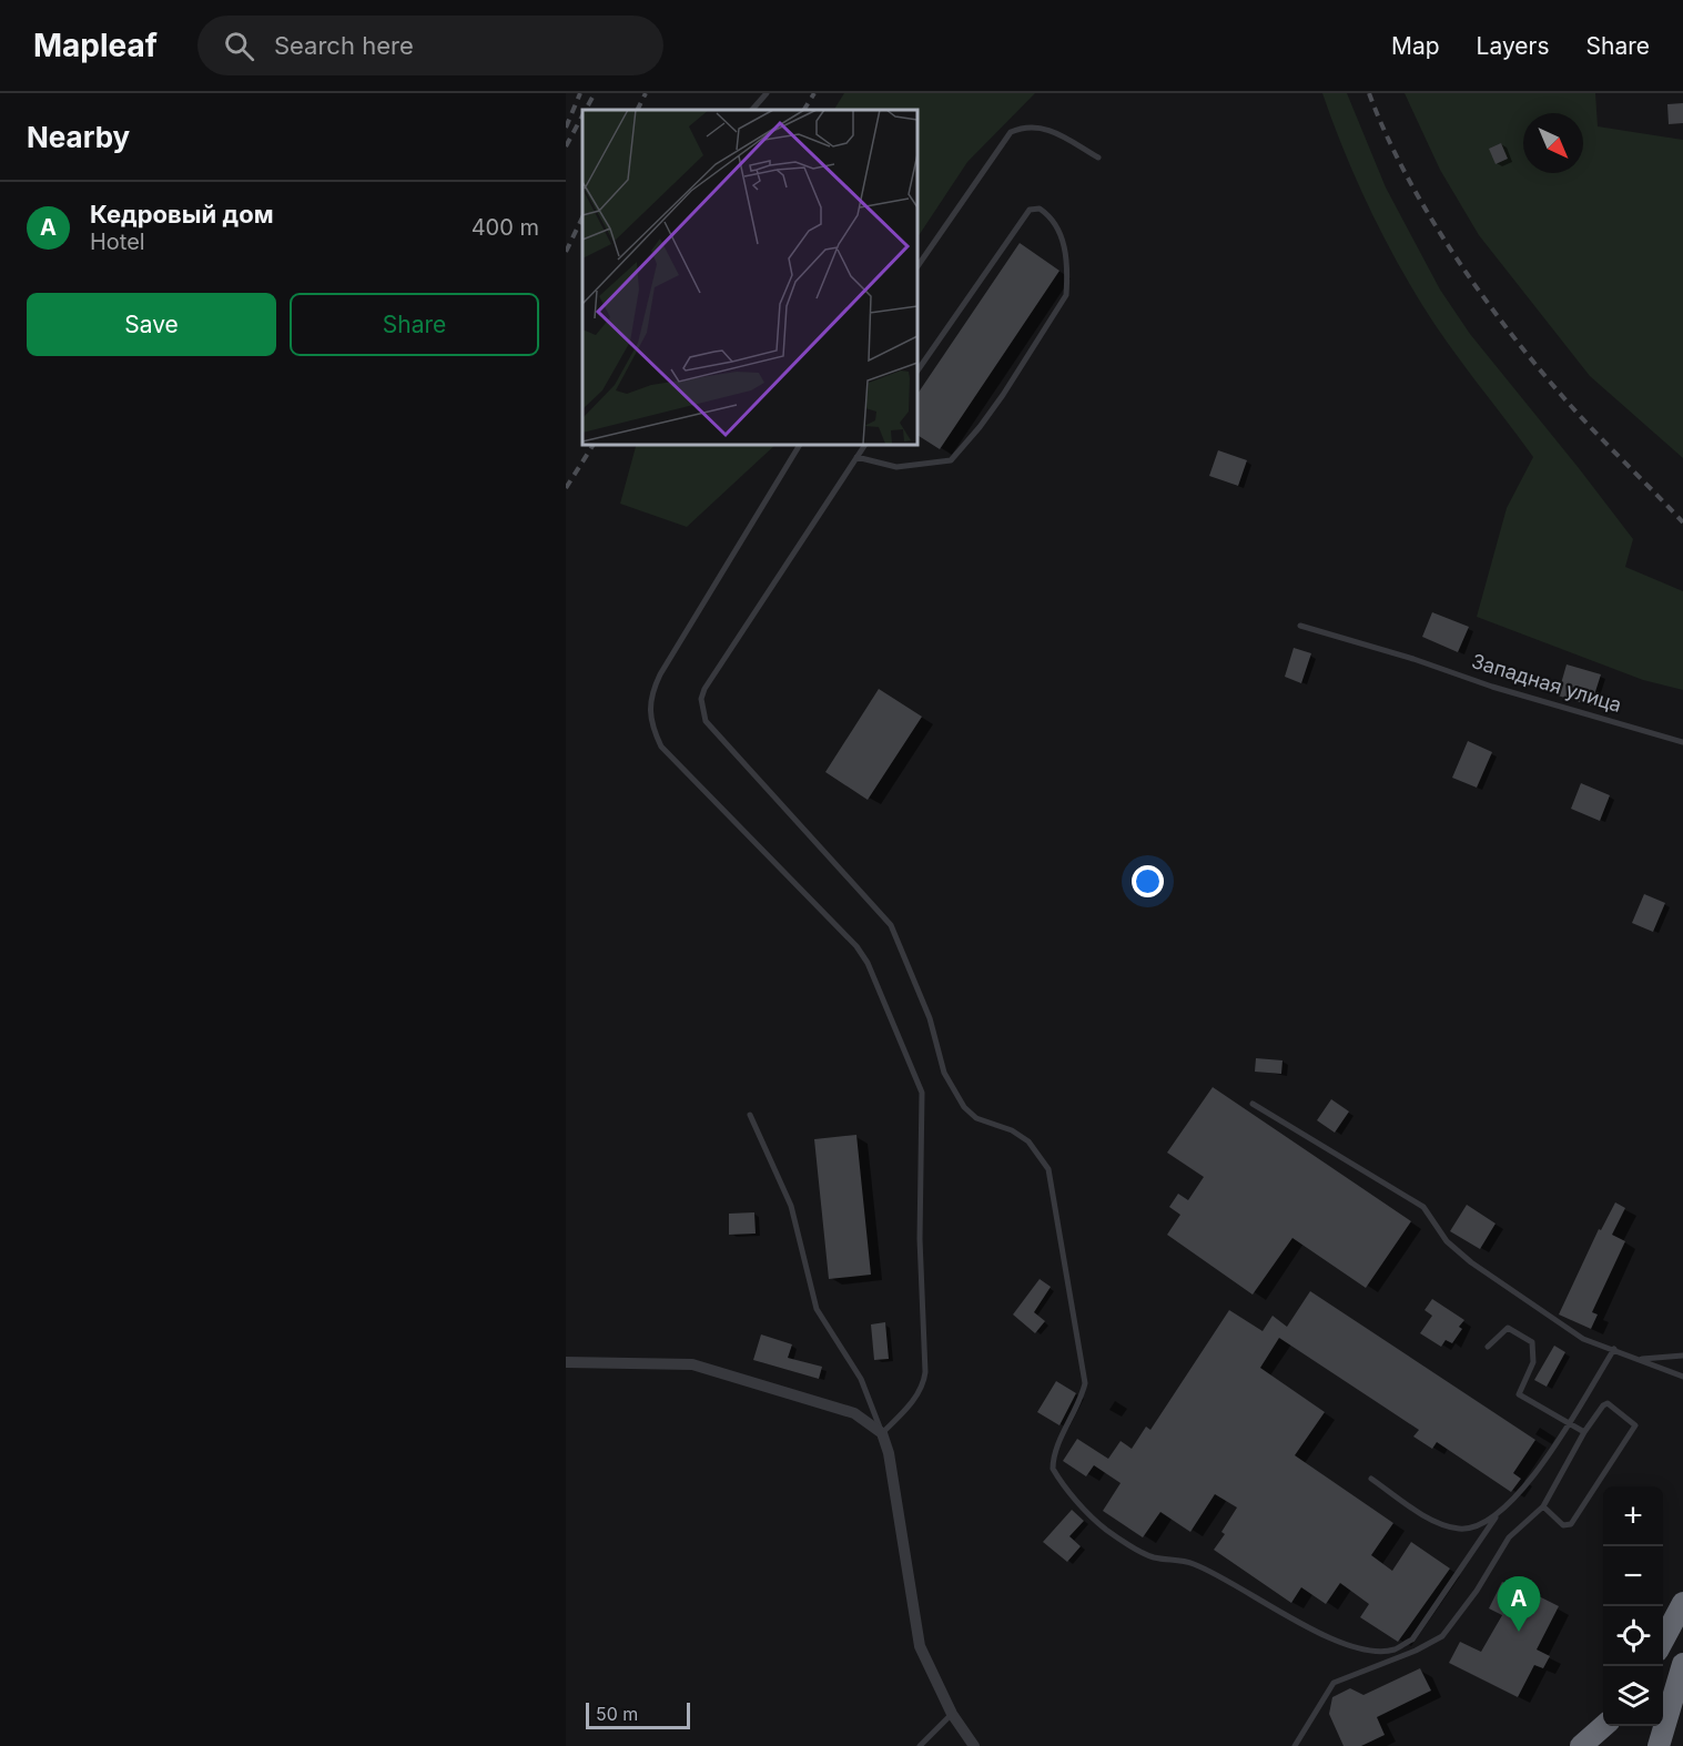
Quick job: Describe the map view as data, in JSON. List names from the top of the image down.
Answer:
{
  "streets": {
    "lane": ["Западная улица"]
  },
  "scale_bar": "50 m",
  "north": "bottom right",
  "page": {
    "header": "Mapleaf",
    "search": "Search here",
    "nav": ["Map", "Layers", "Share"],
    "heading": "Nearby",
    "list": [
      {
        "mark": "A",
        "name": "Кедровый дом",
        "note": "Hotel",
        "value": "400 m"
      }
    ],
    "buttons": ["Save", "Share"],
    "map_buttons": ["+", "−"],
    "pins": "A",
    "scale": "50 m"
  }
}
